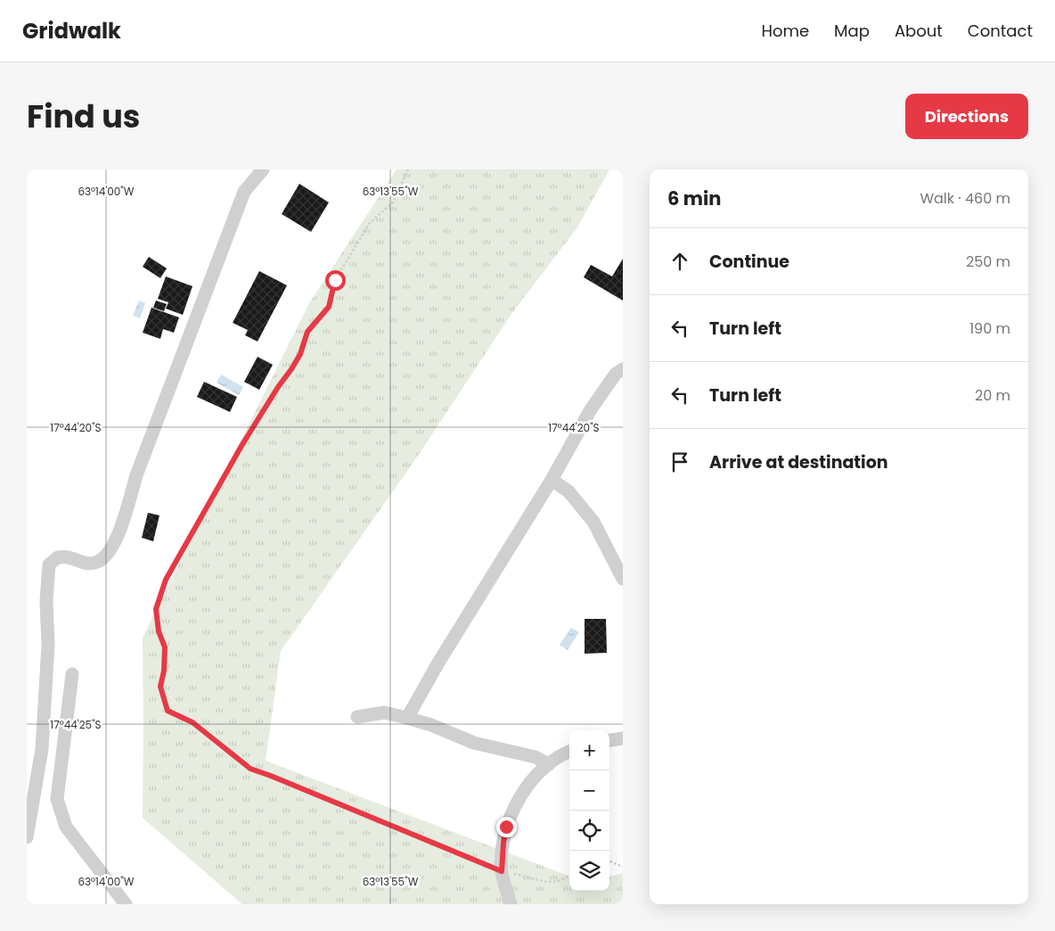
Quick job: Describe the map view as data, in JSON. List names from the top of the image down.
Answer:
{
  "page": {
    "header": "Gridwalk",
    "nav": [
      "Home",
      "Map",
      "About",
      "Contact"
    ],
    "title": "Find us",
    "buttons": "Directions",
    "heading": ["6 min", "Walk · 460 m"],
    "list": [
      ["Continue", "250 m"],
      ["Turn left", "190 m"],
      ["Turn left", "20 m"],
      "Arrive at destination"
    ],
    "map_buttons": ["+", "−"]
  },
  "coordinates": [
    "63°14'00\"W",
    "63°13'55\"W",
    "17°44'20\"S",
    "17°44'25\"S"
  ]
}
